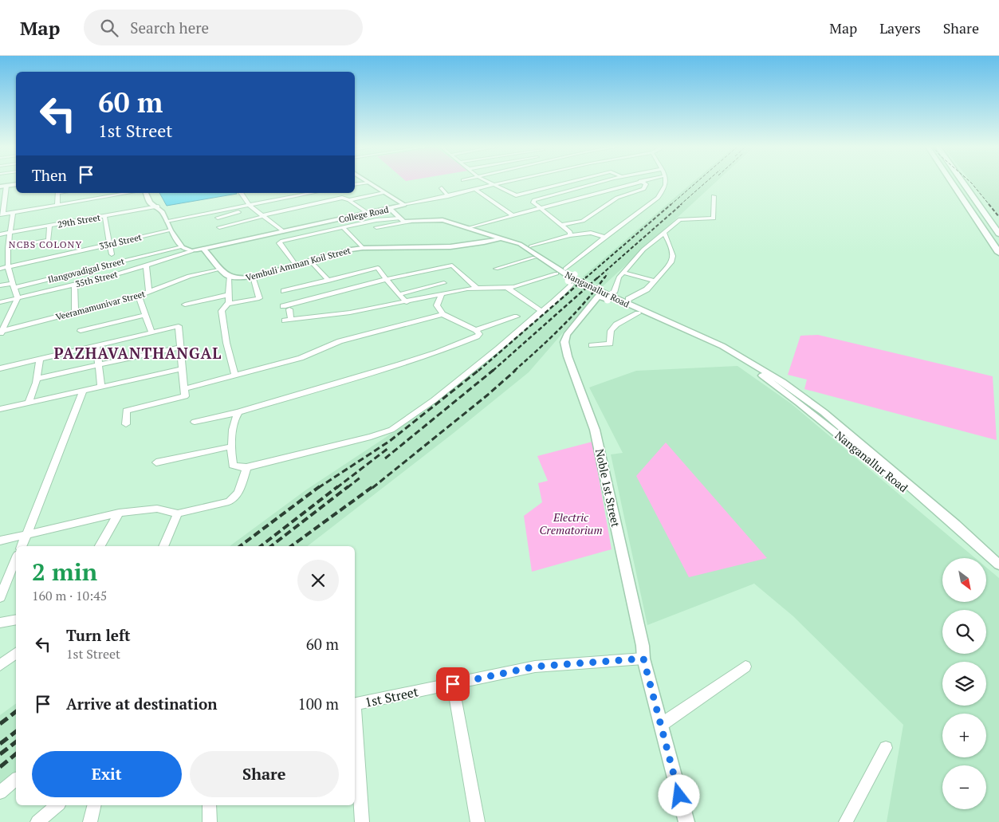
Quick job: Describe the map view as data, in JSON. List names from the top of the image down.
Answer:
{
  "streets": {
    "street": [
      "College Road",
      "29th Street",
      "33rd Street",
      "Vembuli Amman Koil Street",
      "Ilangovadigal Street",
      "35th Street",
      "Nanganallur Road",
      "Veeramamunivar Street",
      "Noble 1st Street",
      "1st Street"
    ]
  },
  "crossings": [
    ["College Road", "Vembuli Amman Koil Street"],
    ["College Road", "35th Street"],
    ["Vembuli Amman Koil Street", "Nanganallur Road"],
    ["Vembuli Amman Koil Street", "Veeramamunivar Street"],
    ["Noble 1st Street", "1st Street"]
  ],
  "districts": ["NCBS COLONY", "PAZHAVANTHANGAL"],
  "parks": ["Electric Crematorium"],
  "north": "bottom right",
  "page": {
    "header": "Map",
    "search": "Search here",
    "nav": ["Map", "Layers", "Share"],
    "turn": ["60 m", "1st Street"],
    "then": "Then",
    "heading": ["2 min", "160 m · 10:45"],
    "map_buttons": ["+", "−"],
    "list": [
      {
        "name": "Turn left",
        "note": "1st Street",
        "value": "60 m"
      },
      {
        "name": "Arrive at destination",
        "value": "100 m"
      }
    ],
    "buttons": ["Exit", "Share"]
  }
}
